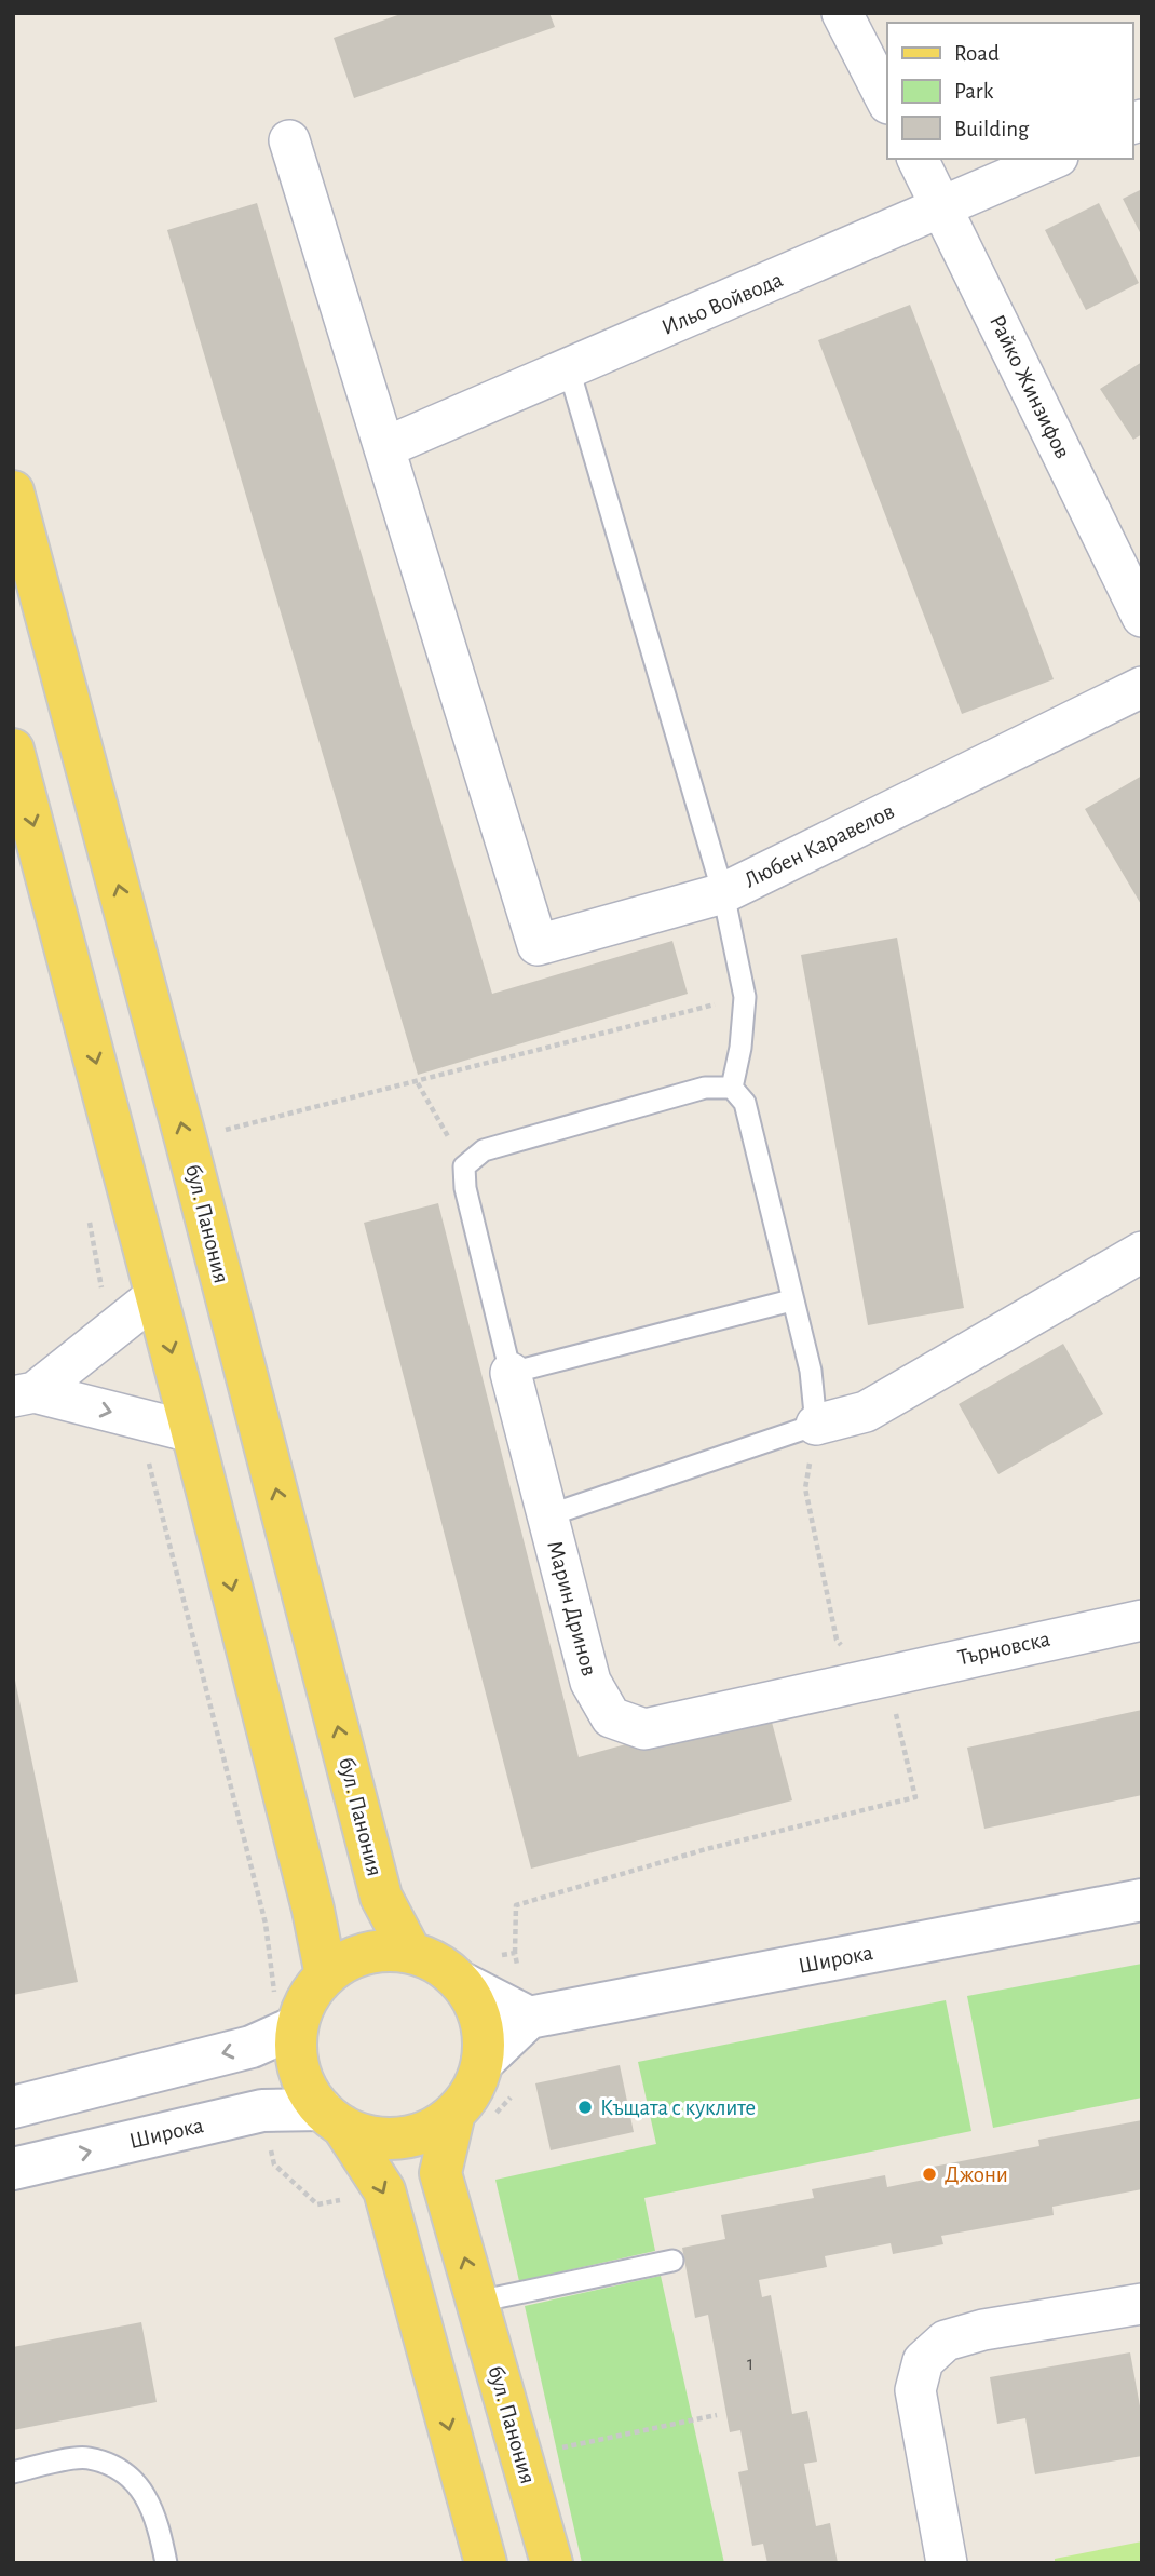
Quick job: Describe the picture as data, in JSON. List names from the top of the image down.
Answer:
{
  "streets": {
    "main road": ["бул. Панония", "Широка"],
    "street": [
      "Ильо Войвода",
      "Райко Жинзифов",
      "Любен Каравелов",
      "Марин Дринов",
      "Търновска"
    ]
  },
  "crossings": [
    ["Ильо Войвода", "Райко Жинзифов"],
    ["бул. Панония", "Широка"],
    ["Марин Дринов", "Търновска"]
  ],
  "places": ["Къщата с куклите", "Джони"],
  "house_numbers": ["1"],
  "legend": ["Road", "Park", "Building"]
}
